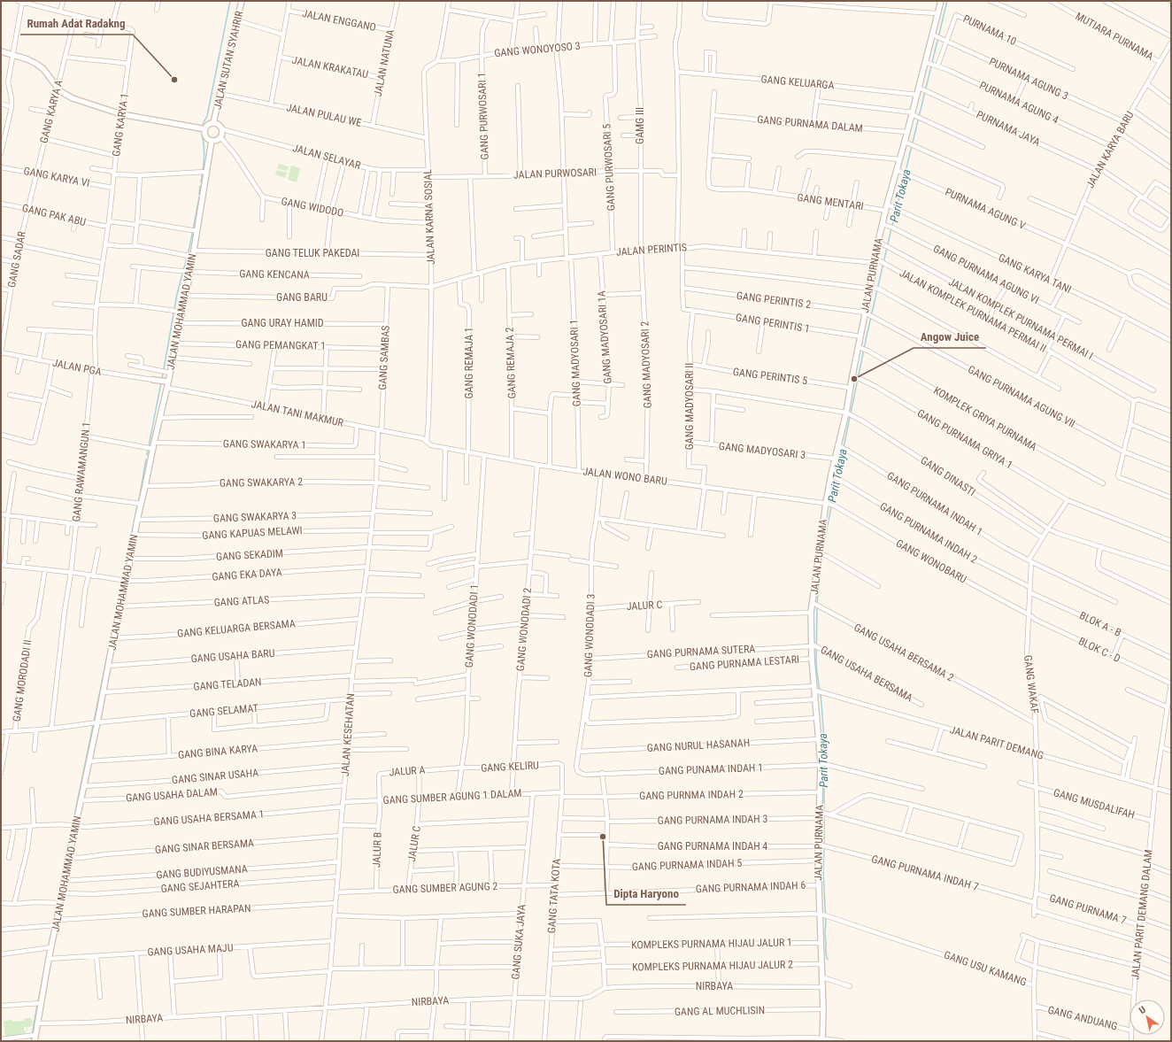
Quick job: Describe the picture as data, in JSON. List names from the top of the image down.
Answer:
{
  "streets": {
    "street": [
      "JALAN ENGGANO",
      "PURNAMA 10",
      "MUTIARA PURNAMA",
      "GANG WONOYOSO 3",
      "JALAN SUTAN SYAHRIR",
      "JALAN NATUNA",
      "JALAN KRAKATAU",
      "PURNAMA AGUNG 3",
      "GANG KELUARGA",
      "PURNAMA AGUNG 4",
      "GANG KARYA A",
      "JALAN PULAU WE",
      "GANG PURWOSARI 1",
      "GANG PURNAMA DALAM",
      "GANG KARYA 1",
      "GAMG III",
      "PURNAMA JAYA",
      "JALAN KARYA BARU",
      "JALAN SELAYAR",
      "GANG PURWOSARI 5",
      "JALAN PURWOSARI",
      "GANG KARYA VI",
      "GANG MENTARI",
      "GANG WIDODO",
      "PURNAMA AGUNG V",
      "GANG PAK ABU",
      "JALAN KARNA SOSIAL",
      "JALAN PERINTIS",
      "GANG TELUK PAKEDAI",
      "GANG SADAR",
      "GANG KARYA TANI",
      "GANG KENCANA",
      "GANG PURNAMA AGUNG VI",
      "JALAN PURNAMA",
      "GANG BARU",
      "GANG PERINTIS 2",
      "JALAN KOMPLEK PURNAMA PERMAI II",
      "JALAN MOHAMMAD YAMIN",
      "JALAN KOMPLEK PURNAMA PERMAI I",
      "GANG URAY HAMID",
      "GANG PERINTIS 1",
      "GANG MADYOSARI 1A",
      "GANG PEMANGKAT 1",
      "GANG SAMBAS",
      "GANG REMAJA 1",
      "GANG REMAJA 2",
      "GANG MADYOSARI 1",
      "GANG MADYOSARI 2",
      "JALAN PGA",
      "GANG PERINTIS 5",
      "GANG PURNAMA AGUNG VII",
      "GANG MADYOSARI II",
      "JALAN TANI MAKMUR",
      "KOMPLEK GRIYA PURNAMA",
      "GANG PURNAMA GRIYA 1",
      "GANG SWAKARYA 1",
      "GANG MADYOSARI 3",
      "GANG RAWAMANGUN 1",
      "JALAN WONO BARU",
      "GANG DINASTI",
      "GANG SWAKARYA 2",
      "GANG PURNAMA INDAH 1",
      "GANG SWAKARYA 3",
      "GANG KAPUAS MELAWI",
      "GANG PURNAMA INDAH 2",
      "GANG SEKADIM",
      "GANG WONOBARU",
      "GANG EKA DAYA",
      "GANG ATLAS",
      "JALUR C",
      "BLOK A - B",
      "GANG WONODADI 1",
      "GANG KELUARGA BERSAMA",
      "GANG WONODADI 2",
      "GANG WONODADI 3",
      "BLOK C - D",
      "GANG PURNAMA SUTERA",
      "GANG USAHA BERSAMA 2",
      "GANG USAHA BARU",
      "GANG PURNAMA LESTARI",
      "GANG USAHA BERSAMA",
      "GANG MORODADI II",
      "GANG TELADAN",
      "GANG WAKAF",
      "GANG SELAMAT",
      "JALAN KESEHATAN",
      "JALAN PARIT DEMANG",
      "GANG NURUL HASANAH",
      "GANG BINA KARYA",
      "GANG KELIRU",
      "GANG PUNAMA INDAH 1",
      "JALUR A",
      "GANG SINAR USAHA",
      "GANG USAHA DALAM",
      "GANG PURNMA INDAH 2",
      "GANG SUMBER AGUNG 1 DALAM",
      "GANG MUSDALIFAH",
      "GANG USAHA BERSAMA 1",
      "GANG PURNAMA INDAH 3",
      "GANG SINAR BERSAMA",
      "GANG PURNAMA INDAH 4",
      "JALUR B",
      "GANG PURNAMA INDAH 5",
      "GANG BUDIYUSMANA",
      "GANG PURNAMA INDAH 7",
      "GANG SEJAHTERA",
      "GANG PURNAMA INDAH 6",
      "GANG SUMBER AGUNG 2",
      "GANG TATA KOTA",
      "GANG PURNAMA 7",
      "GANG SUMBER HARAPAN",
      "JALAN PARIT DEMANG DALAM",
      "GANG SUKA JAYA",
      "KOMPLEKS PURNAMA HIJAU JALUR 1",
      "GANG USAHA MAJU",
      "KOMPLEKS PURNAMA HIJAU JALUR 2",
      "GANG USU KAMANG",
      "NIRBAYA",
      "GANG AL MUCHLISIN",
      "GANG ANDUANG"
    ]
  },
  "crossings": [
    ["JALAN ENGGANO", "JALAN NATUNA"],
    ["PURNAMA 10", "PURNAMA AGUNG 3"],
    ["PURNAMA 10", "PURNAMA AGUNG 4"],
    ["MUTIARA PURNAMA", "JALAN KARYA BARU"],
    ["GANG WONOYOSO 3", "GANG PURWOSARI 1"],
    ["GANG WONOYOSO 3", "GAMG III"],
    ["GANG WONOYOSO 3", "GANG PURWOSARI 5"],
    ["GANG WONOYOSO 3", "JALAN KARNA SOSIAL"],
    ["GANG WONOYOSO 3", "GANG MADYOSARI 1"],
    ["JALAN SUTAN SYAHRIR", "JALAN PULAU WE"],
    ["JALAN SUTAN SYAHRIR", "JALAN SELAYAR"],
    ["JALAN SUTAN SYAHRIR", "JALAN MOHAMMAD YAMIN"],
    ["JALAN NATUNA", "JALAN KRAKATAU"],
    ["JALAN NATUNA", "JALAN PULAU WE"],
    ["PURNAMA AGUNG 3", "JALAN KARYA BARU"],
    ["PURNAMA AGUNG 3", "JALAN PURNAMA"],
    ["GANG KELUARGA", "JALAN PURNAMA"],
    ["PURNAMA AGUNG 4", "JALAN KARYA BARU"],
    ["PURNAMA AGUNG 4", "JALAN PURNAMA"],
    ["GANG KARYA A", "GANG KARYA 1"],
    ["GANG KARYA A", "GANG KARYA VI"],
    ["GANG KARYA A", "GANG PAK ABU"],
    ["GANG KARYA A", "GANG SADAR"],
    ["JALAN PULAU WE", "JALAN KARNA SOSIAL"],
    ["GANG PURWOSARI 1", "JALAN PURWOSARI"],
    ["GANG PURNAMA DALAM", "JALAN PURNAMA"],
    ["GANG KARYA 1", "GANG KARYA VI"],
    ["GANG KARYA 1", "GANG PAK ABU"],
    ["GANG KARYA 1", "GANG RAWAMANGUN 1"],
    ["GAMG III", "JALAN PURWOSARI"],
    ["GAMG III", "JALAN PERINTIS"],
    ["GAMG III", "GANG MADYOSARI 2"],
    ["PURNAMA JAYA", "JALAN KARYA BARU"],
    ["PURNAMA JAYA", "JALAN PURNAMA"],
    ["JALAN KARYA BARU", "PURNAMA AGUNG V"],
    ["JALAN KARYA BARU", "GANG KARYA TANI"],
    ["JALAN SELAYAR", "JALAN KARNA SOSIAL"],
    ["JALAN SELAYAR", "JALAN MOHAMMAD YAMIN"],
    ["GANG PURWOSARI 5", "JALAN PURWOSARI"],
    ["GANG PURWOSARI 5", "JALAN PERINTIS"],
    ["JALAN PURWOSARI", "JALAN KARNA SOSIAL"],
    ["JALAN PURWOSARI", "GANG MADYOSARI 1"],
    ["GANG MENTARI", "JALAN PURNAMA"],
    ["GANG WIDODO", "JALAN KARNA SOSIAL"],
    ["PURNAMA AGUNG V", "JALAN PURNAMA"],
    ["GANG PAK ABU", "GANG SADAR"],
    ["JALAN KARNA SOSIAL", "JALAN PERINTIS"],
    ["JALAN KARNA SOSIAL", "GANG TELUK PAKEDAI"],
    ["JALAN KARNA SOSIAL", "GANG BARU"],
    ["JALAN KARNA SOSIAL", "JALAN TANI MAKMUR"],
    ["JALAN KARNA SOSIAL", "JALAN WONO BARU"],
    ["JALAN PERINTIS", "JALAN PURNAMA"],
    ["JALAN PERINTIS", "GANG BARU"],
    ["JALAN PERINTIS", "JALAN KOMPLEK PURNAMA PERMAI II"],
    ["JALAN PERINTIS", "GANG MADYOSARI 1A"],
    ["JALAN PERINTIS", "GANG REMAJA 1"],
    ["JALAN PERINTIS", "GANG REMAJA 2"],
    ["JALAN PERINTIS", "GANG MADYOSARI 1"],
    ["JALAN PERINTIS", "GANG MADYOSARI 2"],
    ["GANG TELUK PAKEDAI", "JALAN MOHAMMAD YAMIN"],
    ["GANG SADAR", "JALAN PGA"],
    ["GANG KARYA TANI", "JALAN PURNAMA"],
    ["GANG KENCANA", "JALAN MOHAMMAD YAMIN"],
    ["GANG PURNAMA AGUNG VI", "JALAN PURNAMA"],
    ["JALAN PURNAMA", "GANG PERINTIS 2"],
    ["JALAN PURNAMA", "JALAN KOMPLEK PURNAMA PERMAI II"],
    ["JALAN PURNAMA", "JALAN KOMPLEK PURNAMA PERMAI I"],
    ["JALAN PURNAMA", "GANG PERINTIS 1"],
    ["JALAN PURNAMA", "GANG PERINTIS 5"],
    ["JALAN PURNAMA", "KOMPLEK GRIYA PURNAMA"],
    ["JALAN PURNAMA", "GANG PURNAMA GRIYA 1"],
    ["JALAN PURNAMA", "GANG MADYOSARI 3"],
    ["JALAN PURNAMA", "JALAN WONO BARU"],
    ["JALAN PURNAMA", "GANG DINASTI"],
    ["JALAN PURNAMA", "GANG PURNAMA INDAH 1"],
    ["JALAN PURNAMA", "GANG PURNAMA INDAH 2"],
    ["JALAN PURNAMA", "GANG WONOBARU"],
    ["JALAN PURNAMA", "GANG PURNAMA SUTERA"],
    ["JALAN PURNAMA", "GANG USAHA BERSAMA 2"],
    ["JALAN PURNAMA", "GANG PURNAMA LESTARI"],
    ["JALAN PURNAMA", "GANG USAHA BERSAMA"],
    ["JALAN PURNAMA", "JALAN PARIT DEMANG"],
    ["JALAN PURNAMA", "GANG NURUL HASANAH"],
    ["JALAN PURNAMA", "GANG PUNAMA INDAH 1"],
    ["JALAN PURNAMA", "GANG PURNMA INDAH 2"],
    ["JALAN PURNAMA", "GANG PURNAMA INDAH 3"],
    ["JALAN PURNAMA", "GANG PURNAMA INDAH 4"],
    ["JALAN PURNAMA", "GANG PURNAMA INDAH 5"],
    ["JALAN PURNAMA", "GANG PURNAMA INDAH 7"],
    ["JALAN PURNAMA", "GANG PURNAMA INDAH 6"],
    ["JALAN PURNAMA", "KOMPLEKS PURNAMA HIJAU JALUR 1"],
    ["JALAN PURNAMA", "KOMPLEKS PURNAMA HIJAU JALUR 2"],
    ["JALAN PURNAMA", "GANG USU KAMANG"],
    ["JALAN PURNAMA", "NIRBAYA"],
    ["JALAN PURNAMA", "GANG AL MUCHLISIN"],
    ["GANG BARU", "JALAN MOHAMMAD YAMIN"],
    ["GANG BARU", "GANG SAMBAS"],
    ["GANG PERINTIS 2", "GANG PERINTIS 1"],
    ["GANG PERINTIS 2", "GANG PURNAMA AGUNG VII"],
    ["JALAN MOHAMMAD YAMIN", "GANG URAY HAMID"],
    ["JALAN MOHAMMAD YAMIN", "GANG PEMANGKAT 1"],
    ["JALAN MOHAMMAD YAMIN", "JALAN TANI MAKMUR"],
    ["JALAN MOHAMMAD YAMIN", "GANG SWAKARYA 1"],
    ["JALAN MOHAMMAD YAMIN", "GANG SWAKARYA 2"],
    ["JALAN MOHAMMAD YAMIN", "GANG SWAKARYA 3"],
    ["JALAN MOHAMMAD YAMIN", "GANG KAPUAS MELAWI"],
    ["JALAN MOHAMMAD YAMIN", "GANG SEKADIM"],
    ["JALAN MOHAMMAD YAMIN", "GANG EKA DAYA"],
    ["JALAN MOHAMMAD YAMIN", "GANG ATLAS"],
    ["JALAN MOHAMMAD YAMIN", "GANG KELUARGA BERSAMA"],
    ["JALAN MOHAMMAD YAMIN", "GANG USAHA BARU"],
    ["JALAN MOHAMMAD YAMIN", "GANG TELADAN"],
    ["JALAN MOHAMMAD YAMIN", "GANG SELAMAT"],
    ["JALAN MOHAMMAD YAMIN", "GANG BINA KARYA"],
    ["JALAN MOHAMMAD YAMIN", "GANG SINAR USAHA"],
    ["JALAN MOHAMMAD YAMIN", "GANG USAHA DALAM"],
    ["JALAN MOHAMMAD YAMIN", "GANG USAHA BERSAMA 1"],
    ["JALAN MOHAMMAD YAMIN", "GANG SINAR BERSAMA"],
    ["JALAN MOHAMMAD YAMIN", "GANG BUDIYUSMANA"],
    ["JALAN MOHAMMAD YAMIN", "GANG SEJAHTERA"],
    ["JALAN MOHAMMAD YAMIN", "GANG SUMBER HARAPAN"],
    ["JALAN MOHAMMAD YAMIN", "GANG USAHA MAJU"],
    ["JALAN MOHAMMAD YAMIN", "NIRBAYA"],
    ["GANG URAY HAMID", "GANG SAMBAS"],
    ["GANG PERINTIS 1", "GANG MADYOSARI II"],
    ["GANG PEMANGKAT 1", "GANG SAMBAS"],
    ["GANG SAMBAS", "JALAN TANI MAKMUR"],
    ["GANG SAMBAS", "JALAN KESEHATAN"],
    ["GANG REMAJA 1", "JALAN WONO BARU"],
    ["GANG REMAJA 2", "JALAN WONO BARU"],
    ["GANG MADYOSARI 1", "JALAN WONO BARU"],
    ["GANG MADYOSARI 2", "JALAN WONO BARU"],
    ["JALAN PGA", "GANG RAWAMANGUN 1"],
    ["GANG PERINTIS 5", "GANG MADYOSARI II"],
    ["GANG MADYOSARI II", "GANG MADYOSARI 3"],
    ["GANG MADYOSARI II", "JALAN WONO BARU"],
    ["GANG MADYOSARI II", "GANG DINASTI"],
    ["JALAN TANI MAKMUR", "GANG SWAKARYA 1"],
    ["JALAN TANI MAKMUR", "JALAN WONO BARU"],
    ["JALAN TANI MAKMUR", "JALAN KESEHATAN"],
    ["GANG RAWAMANGUN 1", "GANG EKA DAYA"],
    ["GANG RAWAMANGUN 1", "GANG SELAMAT"],
    ["JALAN WONO BARU", "GANG WONOBARU"],
    ["JALAN WONO BARU", "GANG WONODADI 1"],
    ["JALAN WONO BARU", "GANG WONODADI 2"],
    ["JALAN WONO BARU", "GANG WONODADI 3"],
    ["GANG SWAKARYA 2", "JALAN KESEHATAN"],
    ["GANG SWAKARYA 3", "JALAN KESEHATAN"],
    ["GANG KAPUAS MELAWI", "GANG SEKADIM"],
    ["GANG KAPUAS MELAWI", "JALAN KESEHATAN"],
    ["GANG SEKADIM", "JALAN KESEHATAN"],
    ["GANG WONOBARU", "BLOK C - D"],
    ["GANG WONOBARU", "GANG WAKAF"],
    ["GANG EKA DAYA", "GANG MORODADI II"],
    ["GANG EKA DAYA", "JALAN KESEHATAN"],
    ["GANG ATLAS", "JALAN KESEHATAN"],
    ["JALUR C", "GANG WONODADI 3"],
    ["JALUR C", "JALUR A"],
    ["JALUR C", "GANG SUMBER AGUNG 1 DALAM"],
    ["JALUR C", "GANG SUMBER AGUNG 2"],
    ["GANG WONODADI 1", "GANG KELIRU"],
    ["GANG WONODADI 1", "JALUR A"],
    ["GANG WONODADI 1", "GANG SUMBER AGUNG 1 DALAM"],
    ["GANG KELUARGA BERSAMA", "JALAN KESEHATAN"],
    ["GANG WONODADI 2", "GANG KELIRU"],
    ["GANG WONODADI 2", "GANG SUMBER AGUNG 1 DALAM"],
    ["GANG WONODADI 3", "GANG PURNAMA SUTERA"],
    ["GANG WONODADI 3", "JALAN PARIT DEMANG"],
    ["GANG WONODADI 3", "GANG NURUL HASANAH"],
    ["GANG WONODADI 3", "GANG PUNAMA INDAH 1"],
    ["BLOK C - D", "GANG WAKAF"],
    ["BLOK C - D", "JALAN PARIT DEMANG DALAM"],
    ["GANG PURNAMA SUTERA", "GANG USAHA BERSAMA"],
    ["GANG USAHA BERSAMA 2", "GANG WAKAF"],
    ["GANG USAHA BARU", "JALAN KESEHATAN"],
    ["GANG MORODADI II", "GANG SELAMAT"],
    ["GANG TELADAN", "JALAN KESEHATAN"],
    ["GANG WAKAF", "JALAN PARIT DEMANG"],
    ["GANG WAKAF", "GANG MUSDALIFAH"],
    ["GANG WAKAF", "GANG PURNAMA INDAH 7"],
    ["GANG WAKAF", "GANG PURNAMA 7"],
    ["GANG SELAMAT", "JALAN KESEHATAN"],
    ["JALAN KESEHATAN", "GANG BINA KARYA"],
    ["JALAN KESEHATAN", "GANG SINAR USAHA"],
    ["JALAN KESEHATAN", "GANG USAHA DALAM"],
    ["JALAN KESEHATAN", "GANG SUMBER AGUNG 1 DALAM"],
    ["JALAN KESEHATAN", "GANG USAHA BERSAMA 1"],
    ["JALAN KESEHATAN", "GANG SINAR BERSAMA"],
    ["JALAN KESEHATAN", "JALUR B"],
    ["JALAN KESEHATAN", "GANG BUDIYUSMANA"],
    ["JALAN KESEHATAN", "GANG SEJAHTERA"],
    ["JALAN KESEHATAN", "GANG SUMBER AGUNG 2"],
    ["JALAN KESEHATAN", "GANG SUMBER HARAPAN"],
    ["JALAN KESEHATAN", "GANG USAHA MAJU"],
    ["JALAN KESEHATAN", "NIRBAYA"],
    ["JALAN PARIT DEMANG", "JALAN PARIT DEMANG DALAM"],
    ["GANG KELIRU", "JALUR A"],
    ["GANG KELIRU", "GANG TATA KOTA"],
    ["JALUR A", "GANG SUMBER AGUNG 1 DALAM"],
    ["GANG PURNMA INDAH 2", "GANG SUMBER AGUNG 1 DALAM"],
    ["GANG PURNMA INDAH 2", "GANG TATA KOTA"],
    ["GANG SUMBER AGUNG 1 DALAM", "GANG USAHA BERSAMA 1"],
    ["GANG SUMBER AGUNG 1 DALAM", "GANG TATA KOTA"],
    ["GANG SUMBER AGUNG 1 DALAM", "GANG SUKA JAYA"],
    ["GANG MUSDALIFAH", "JALAN PARIT DEMANG DALAM"],
    ["GANG PURNAMA INDAH 3", "GANG TATA KOTA"],
    ["GANG PURNAMA INDAH 4", "GANG PURNAMA INDAH 7"],
    ["JALUR B", "GANG SUMBER AGUNG 2"],
    ["GANG PURNAMA INDAH 5", "GANG TATA KOTA"],
    ["GANG PURNAMA INDAH 6", "GANG TATA KOTA"],
    ["GANG SUMBER AGUNG 2", "GANG TATA KOTA"],
    ["GANG SUMBER AGUNG 2", "GANG SUKA JAYA"],
    ["GANG TATA KOTA", "KOMPLEKS PURNAMA HIJAU JALUR 1"],
    ["GANG TATA KOTA", "NIRBAYA"],
    ["GANG PURNAMA 7", "JALAN PARIT DEMANG DALAM"],
    ["JALAN PARIT DEMANG DALAM", "GANG USU KAMANG"],
    ["GANG SUKA JAYA", "NIRBAYA"]
  ],
  "water": ["Parit Tokaya"],
  "places": ["Rumah Adat Radakng", "Angow Juice", "Dipta Haryono"],
  "north": "top left"
}
